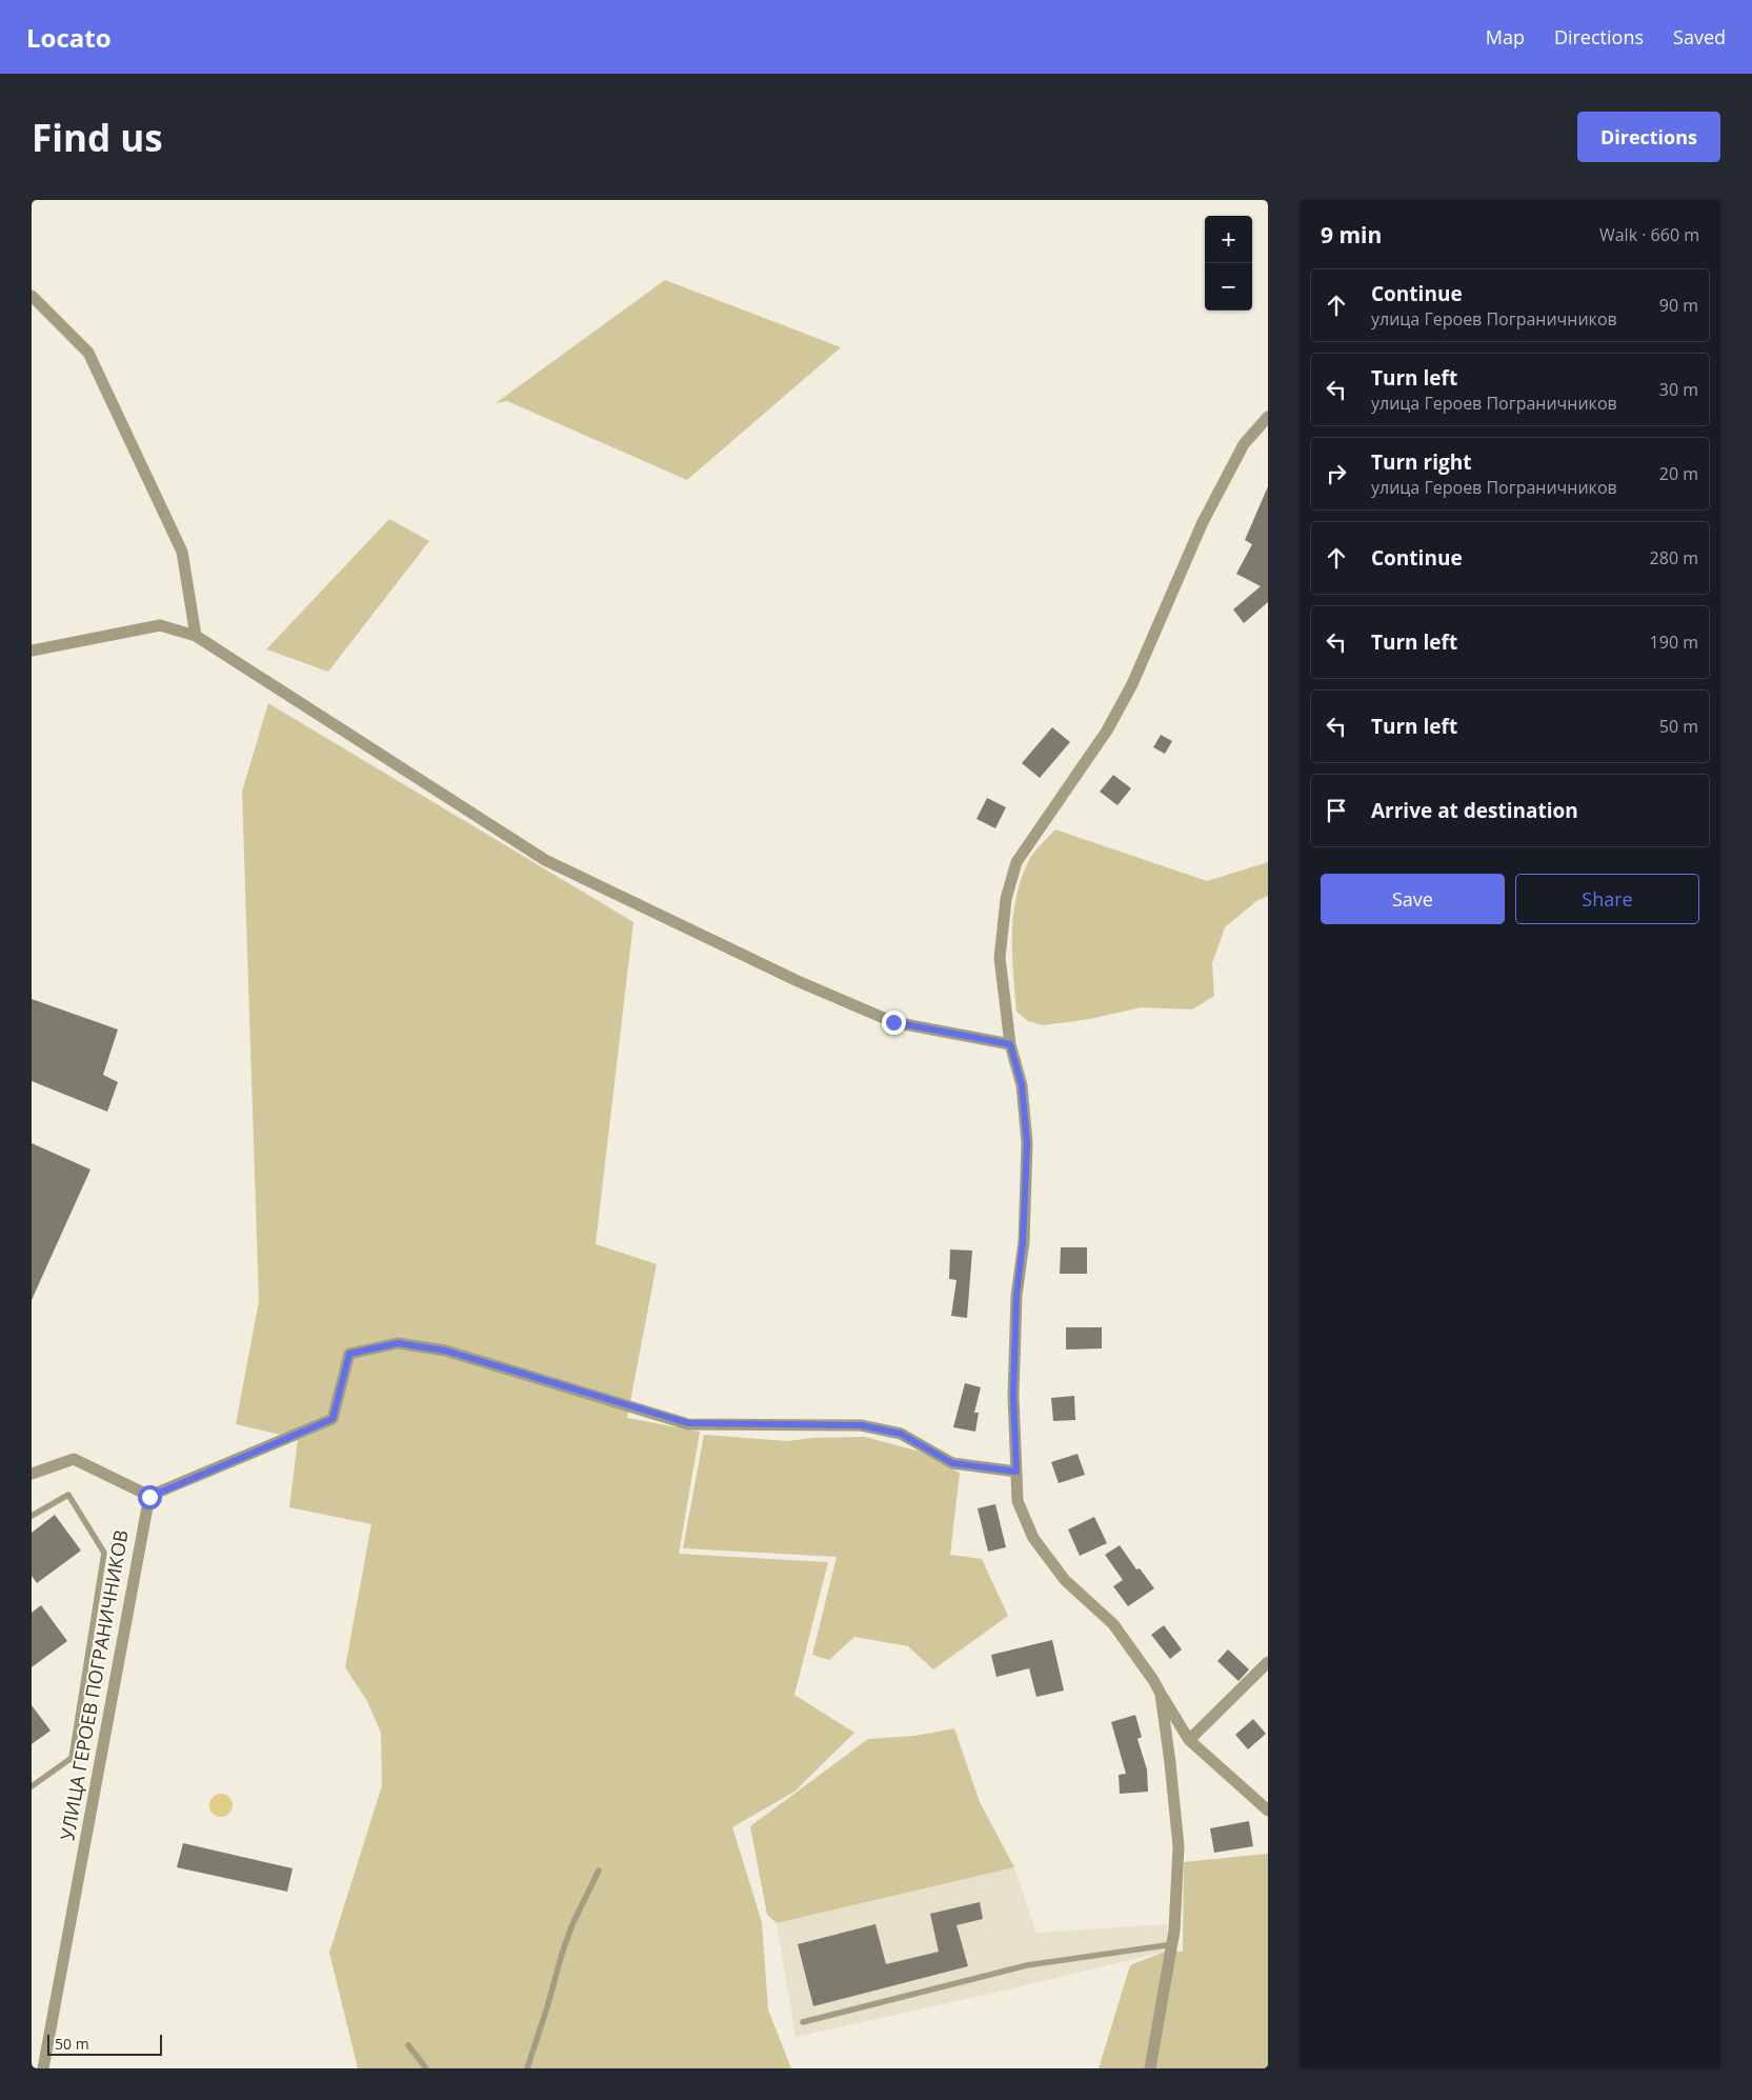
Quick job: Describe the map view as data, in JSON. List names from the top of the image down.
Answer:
{
  "streets": {
    "street": ["УЛИЦА ГЕРОЕВ ПОГРАНИЧНИКОВ"]
  },
  "scale_bar": "50 m",
  "page": {
    "header": "Locato",
    "nav": ["Map", "Directions", "Saved"],
    "buttons": [
      "Directions",
      ["Save", "Share"]
    ],
    "title": "Find us",
    "heading": ["9 min", "Walk · 660 m"],
    "map_buttons": ["+", "−"],
    "list": [
      ["Continue", "улица Героев Пограничников", "90 m"],
      ["Turn left", "улица Героев Пограничников", "30 m"],
      ["Turn right", "улица Героев Пограничников", "20 m"],
      ["Continue", "280 m"],
      ["Turn left", "190 m"],
      ["Turn left", "50 m"],
      "Arrive at destination"
    ],
    "scale": "50 m"
  }
}
